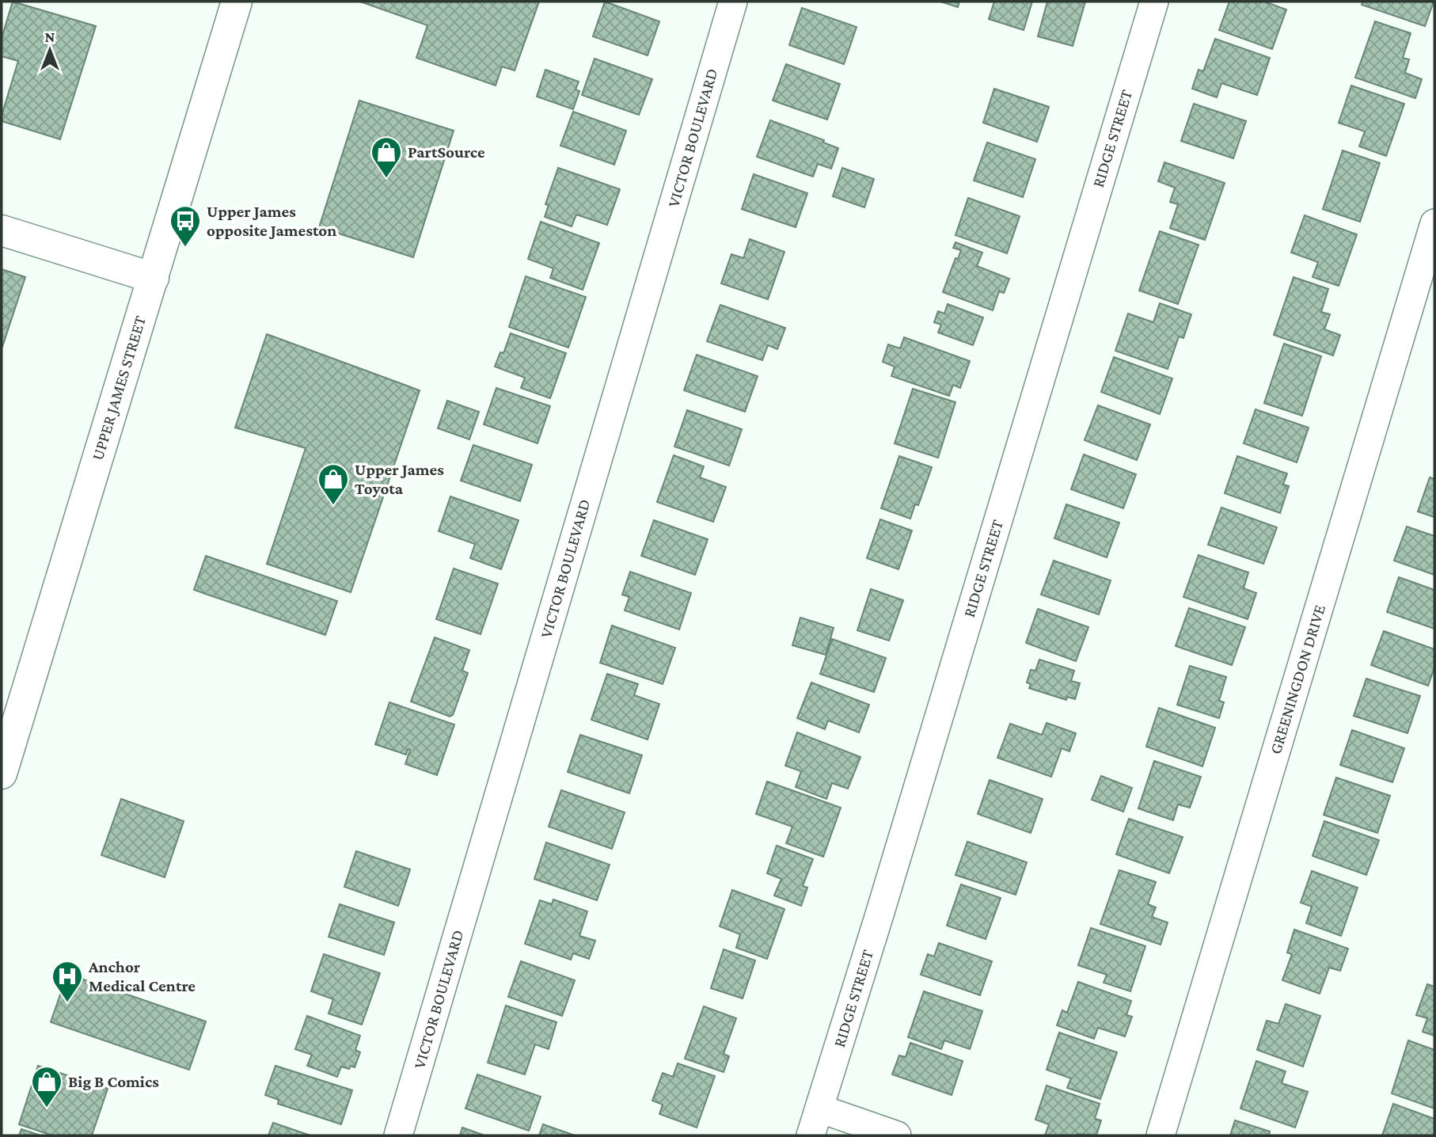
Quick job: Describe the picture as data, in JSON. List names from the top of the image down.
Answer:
{
  "streets": {
    "main road": ["UPPER JAMES STREET"],
    "street": ["VICTOR BOULEVARD", "RIDGE STREET", "GREENINGDON DRIVE"]
  },
  "places": {
    "shop": ["PartSource", "Upper James Toyota", "Big B Comics"],
    "bus stop": ["Upper James opposite Jameston"],
    "hospital": ["Anchor Medical Centre"]
  },
  "north": "top"
}
